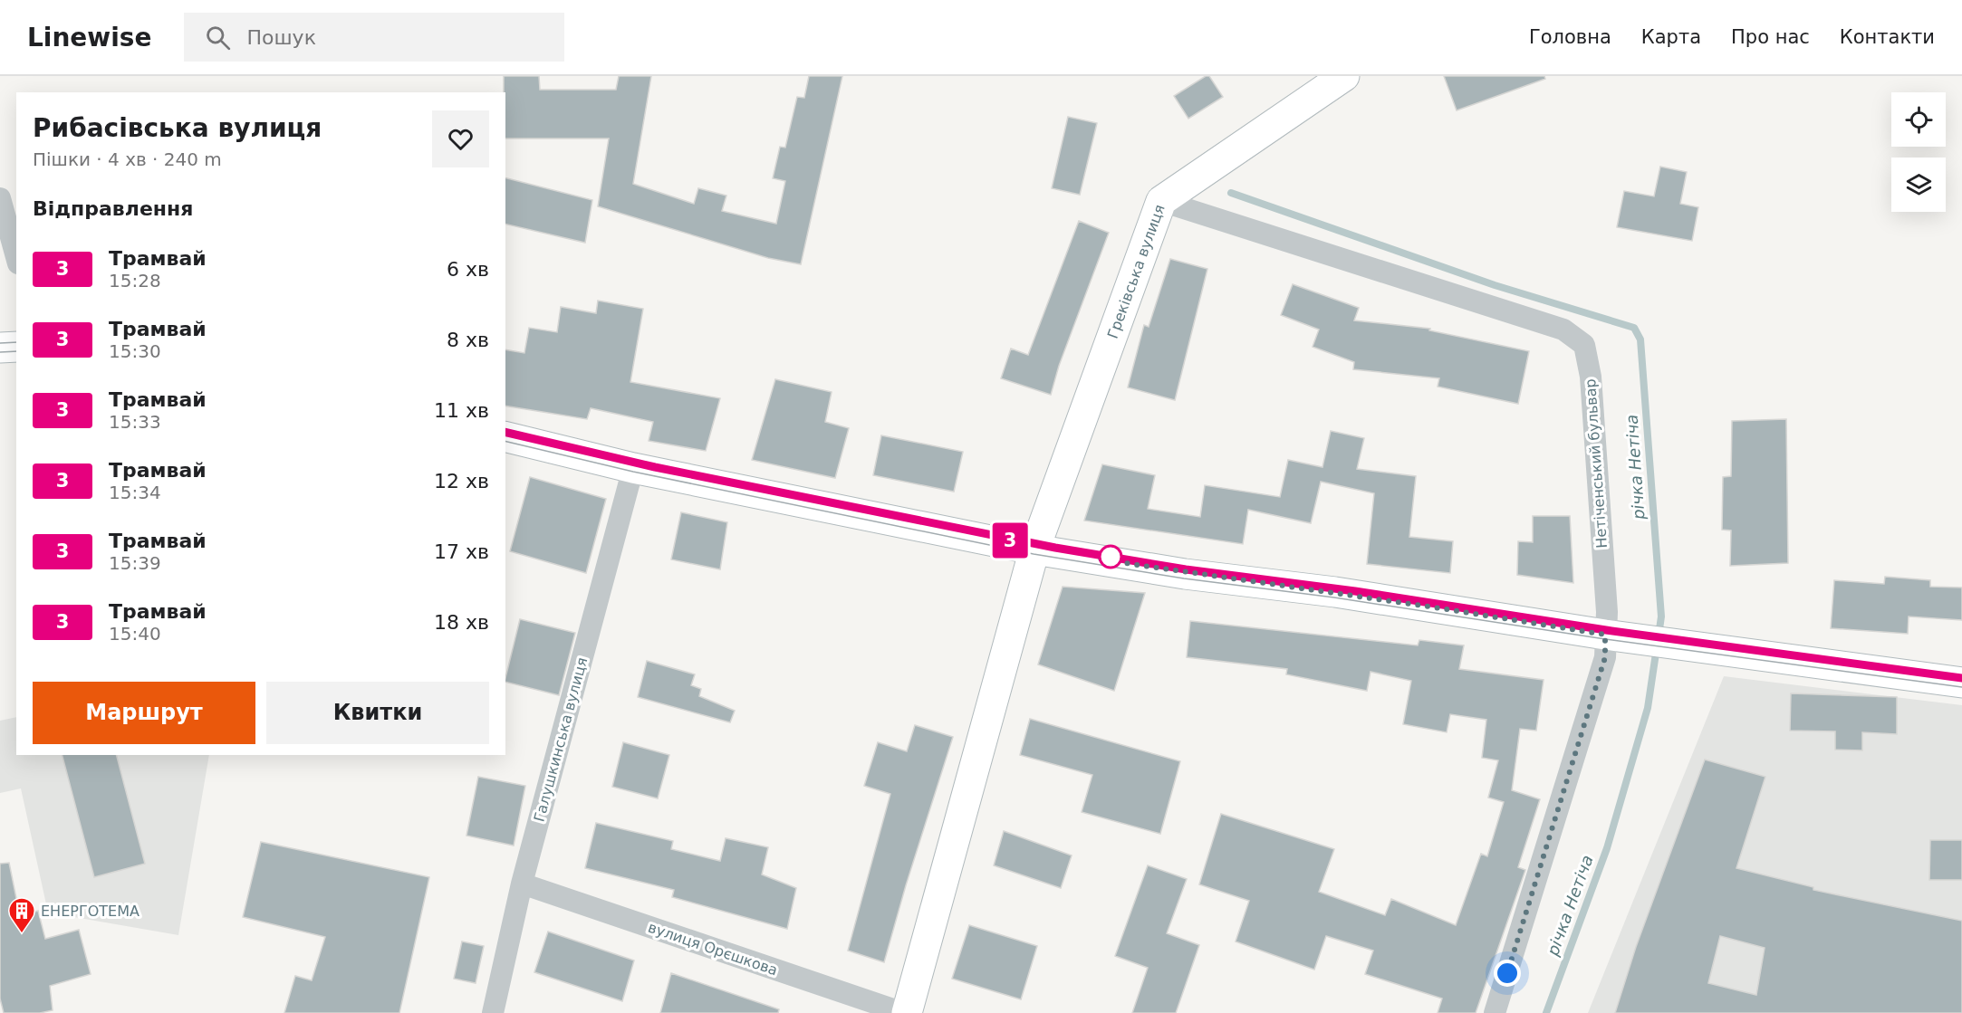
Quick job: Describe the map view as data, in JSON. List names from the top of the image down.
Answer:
{
  "streets": {
    "main road": ["Греківська вулиця"],
    "street": ["Нетіченський бульвар", "Галушкинська вулиця", "вулиця Орєшкова"]
  },
  "crossings": [
    ["Греківська вулиця", "Нетіченський бульвар"],
    ["Греківська вулиця", "вулиця Орєшкова"],
    ["Галушкинська вулиця", "вулиця Орєшкова"]
  ],
  "water": ["річка Нетіча"],
  "places": {
    "building": ["ЕНЕРГОТЕМА"]
  },
  "lines": ["tram line 3"],
  "page": {
    "header": "Linewise",
    "search": "Пошук",
    "nav": [
      "Головна",
      "Карта",
      "Про нас",
      "Контакти"
    ],
    "on_map": "3",
    "heading": [
      ["Рибасівська вулиця", "Пішки · 4 хв · 240 m"],
      "Відправлення"
    ],
    "list": [
      {
        "mark": "3",
        "name": "Трамвай",
        "note": "15:28",
        "value": "6 хв"
      },
      {
        "mark": "3",
        "name": "Трамвай",
        "note": "15:30",
        "value": "8 хв"
      },
      {
        "mark": "3",
        "name": "Трамвай",
        "note": "15:33",
        "value": "11 хв"
      },
      {
        "mark": "3",
        "name": "Трамвай",
        "note": "15:34",
        "value": "12 хв"
      },
      {
        "mark": "3",
        "name": "Трамвай",
        "note": "15:39",
        "value": "17 хв"
      },
      {
        "mark": "3",
        "name": "Трамвай",
        "note": "15:40",
        "value": "18 хв"
      }
    ],
    "buttons": ["Маршрут", "Квитки"]
  }
}
